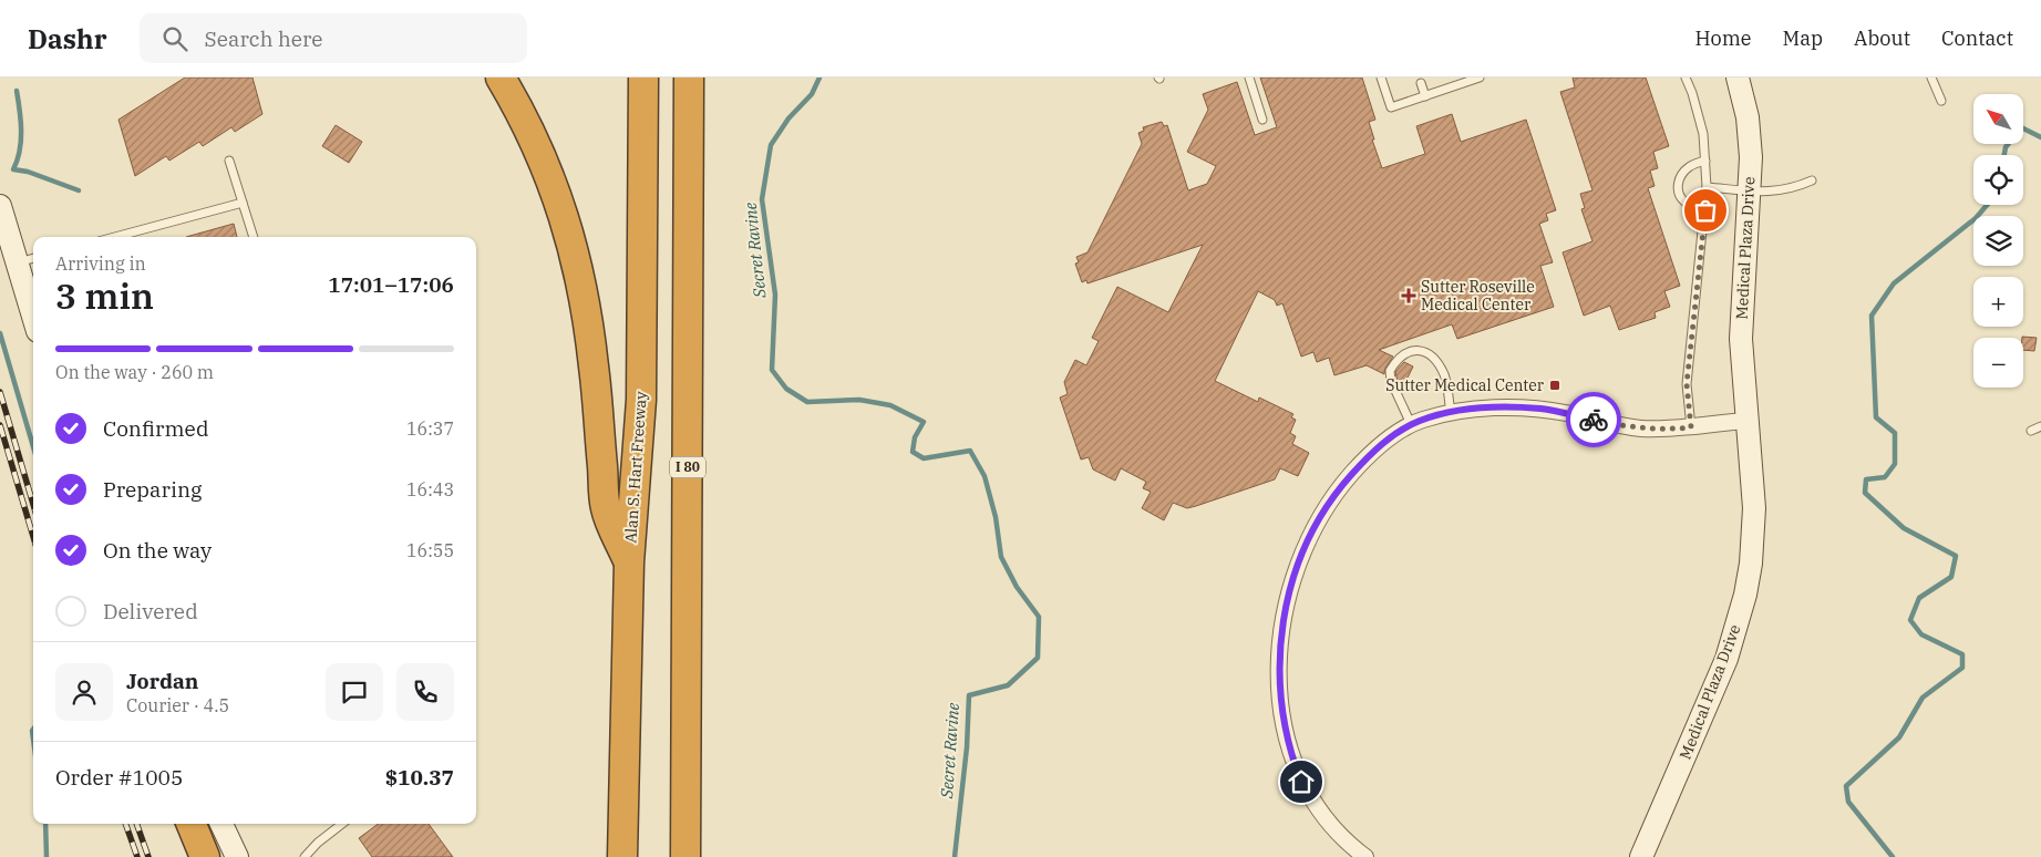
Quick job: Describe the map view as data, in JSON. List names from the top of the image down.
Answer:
{
  "streets": {
    "highway": ["Alan S. Hart Freeway", "I 80"],
    "street": ["Medical Plaza Drive"]
  },
  "water": ["Secret Ravine"],
  "places": {
    "health": ["Sutter Roseville Medical Center"],
    "transit": ["Sutter Medical Center"]
  },
  "north": "top left",
  "page": {
    "header": "Dashr",
    "search": "Search here",
    "nav": [
      "Home",
      "Map",
      "About",
      "Contact"
    ],
    "map_buttons": ["+", "−"],
    "heading": ["3 min", "Arriving in", "17:01–17:06"],
    "panel": [
      "Jordan",
      "Courier · 4.5",
      "Order #1005",
      "$10.37"
    ],
    "bar": "On the way · 260 m",
    "list": [
      ["Confirmed", "16:37"],
      ["Preparing", "16:43"],
      ["On the way", "16:55"],
      "Delivered"
    ]
  }
}
